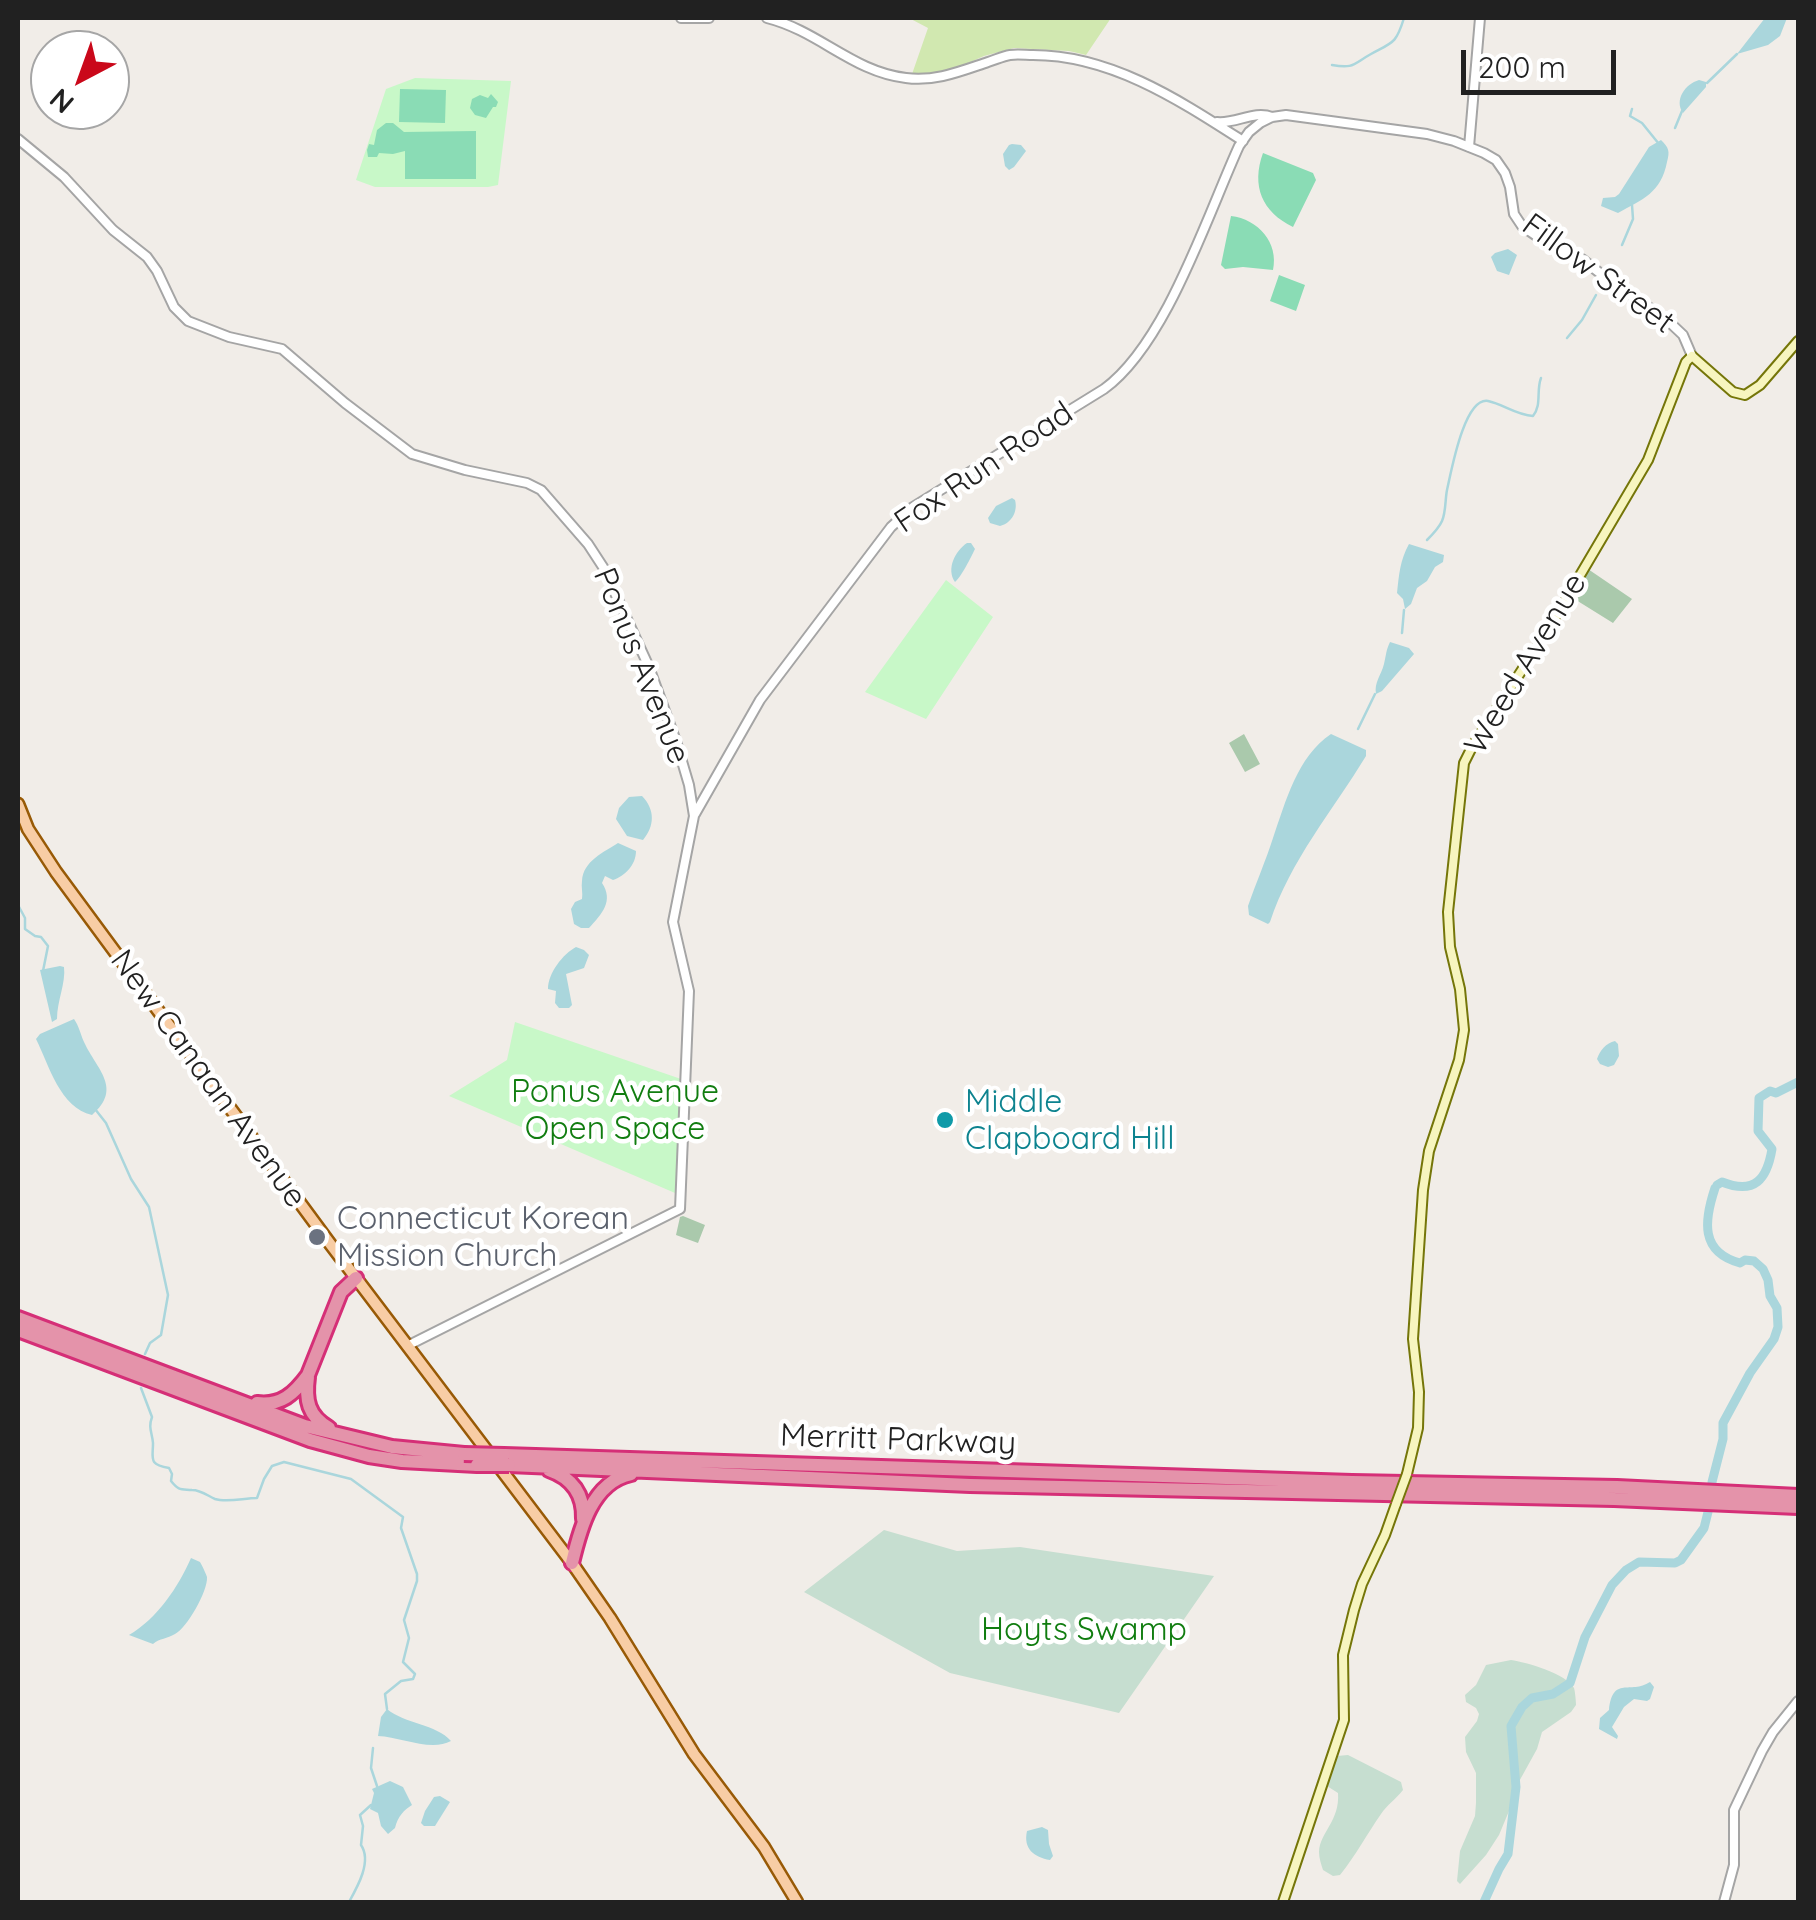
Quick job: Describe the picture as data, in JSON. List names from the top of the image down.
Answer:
{
  "streets": {
    "highway": ["Merritt Parkway"],
    "main road": ["Fillow Street", "Weed Avenue", "New Canaan Avenue"],
    "street": ["Fox Run Road", "Ponus Avenue"]
  },
  "crossings": [
    ["Fillow Street", "Weed Avenue"],
    ["Fox Run Road", "Ponus Avenue"],
    ["Ponus Avenue", "New Canaan Avenue"]
  ],
  "parks": ["Ponus Avenue Open Space", "Hoyts Swamp"],
  "places": ["Middle Clapboard Hill", "Connecticut Korean Mission Church"],
  "scale_bar": "200 m",
  "north": "bottom left"
}
